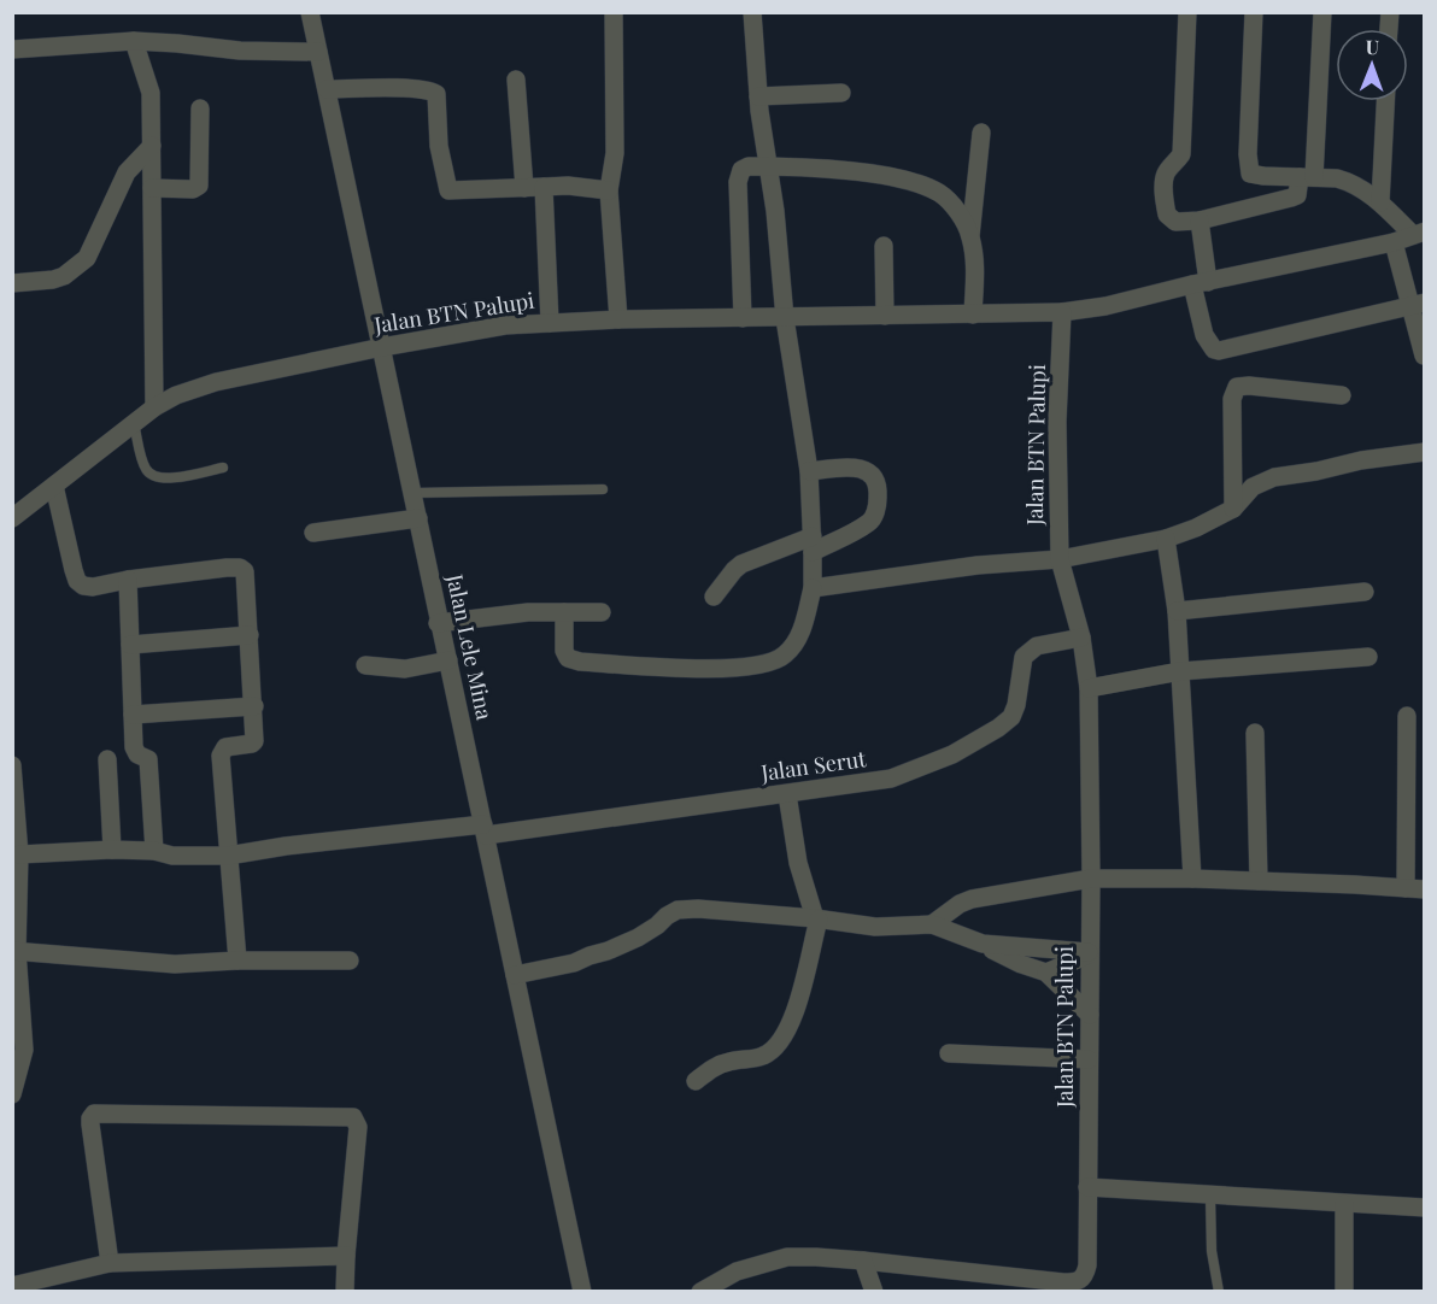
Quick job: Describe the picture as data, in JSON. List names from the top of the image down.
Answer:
{
  "streets": {
    "street": ["Jalan BTN Palupi", "Jalan Lele Mina", "Jalan Serut"]
  },
  "crossings": [
    ["Jalan BTN Palupi", "Jalan Lele Mina"],
    ["Jalan BTN Palupi", "Jalan Serut"],
    ["Jalan Lele Mina", "Jalan Serut"]
  ],
  "north": "top"
}
